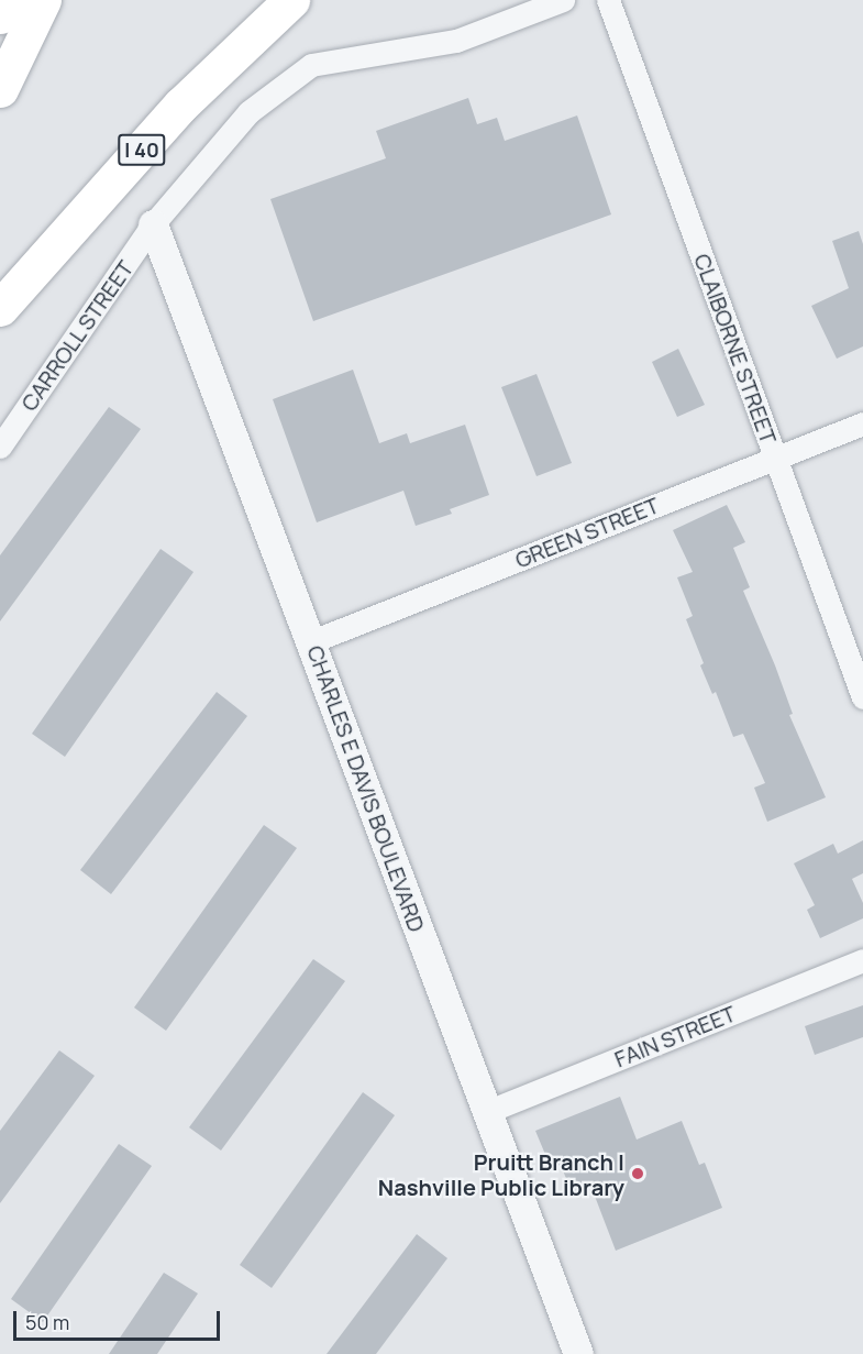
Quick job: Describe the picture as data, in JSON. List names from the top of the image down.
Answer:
{
  "streets": {
    "highway": ["I 40"],
    "street": [
      "CARROLL STREET",
      "CLAIBORNE STREET",
      "GREEN STREET",
      "CHARLES E DAVIS BOULEVARD",
      "FAIN STREET"
    ]
  },
  "crossings": [
    ["CARROLL STREET", "CHARLES E DAVIS BOULEVARD"],
    ["CLAIBORNE STREET", "GREEN STREET"],
    ["GREEN STREET", "CHARLES E DAVIS BOULEVARD"],
    ["CHARLES E DAVIS BOULEVARD", "FAIN STREET"]
  ],
  "places": ["Pruitt Branch | Nashville Public Library"],
  "scale_bar": "50 m"
}
